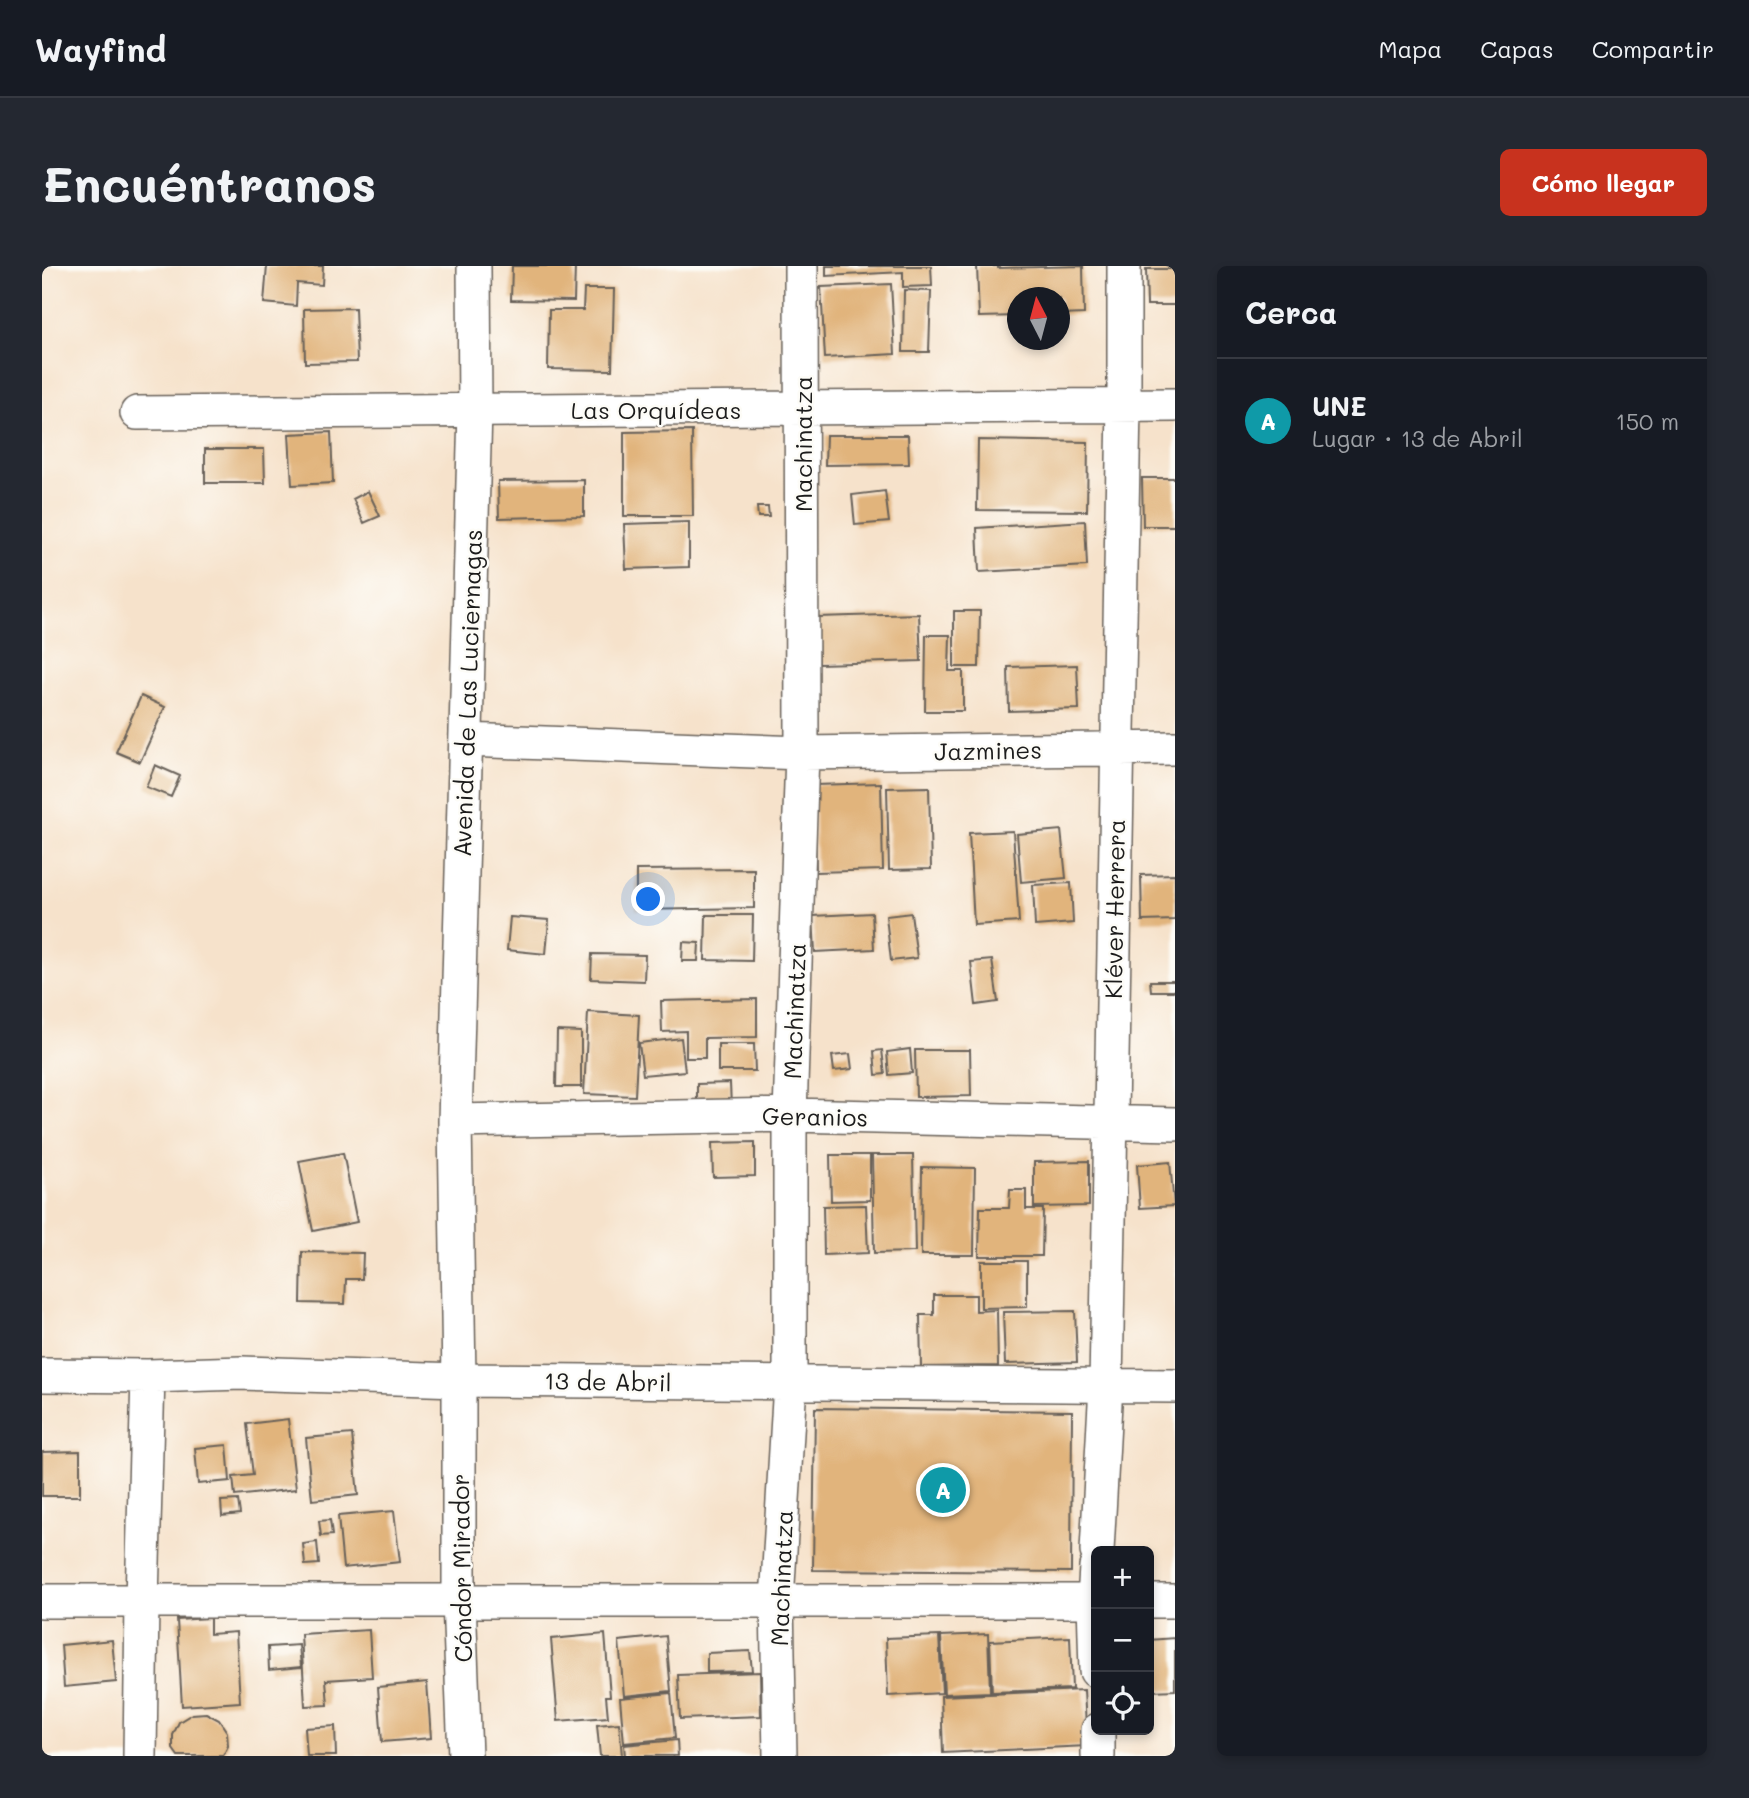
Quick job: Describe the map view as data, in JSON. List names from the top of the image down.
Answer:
{
  "streets": {
    "street": [
      "Las Orquídeas",
      "Machinatza",
      "Avenida de Las Luciernagas",
      "Jazmines",
      "Kléver Herrera",
      "Geranios",
      "13 de Abril",
      "Cóndor Mirador"
    ]
  },
  "crossings": [
    ["Las Orquídeas", "Machinatza"],
    ["Las Orquídeas", "Avenida de Las Luciernagas"],
    ["Las Orquídeas", "Kléver Herrera"],
    ["Machinatza", "Jazmines"],
    ["Machinatza", "Geranios"],
    ["Machinatza", "13 de Abril"],
    ["Avenida de Las Luciernagas", "Jazmines"],
    ["Avenida de Las Luciernagas", "Geranios"],
    ["Avenida de Las Luciernagas", "13 de Abril"],
    ["Avenida de Las Luciernagas", "Cóndor Mirador"],
    ["Jazmines", "Kléver Herrera"],
    ["Kléver Herrera", "Geranios"],
    ["Kléver Herrera", "13 de Abril"],
    ["13 de Abril", "Cóndor Mirador"]
  ],
  "north": "top",
  "page": {
    "header": "Wayfind",
    "nav": ["Mapa", "Capas", "Compartir"],
    "buttons": "Cómo llegar",
    "title": "Encuéntranos",
    "heading": "Cerca",
    "list": [
      {
        "mark": "A",
        "name": "UNE",
        "note": "Lugar · 13 de Abril",
        "value": "150 m"
      }
    ],
    "pins": "A",
    "map_buttons": ["+", "−"]
  }
}
